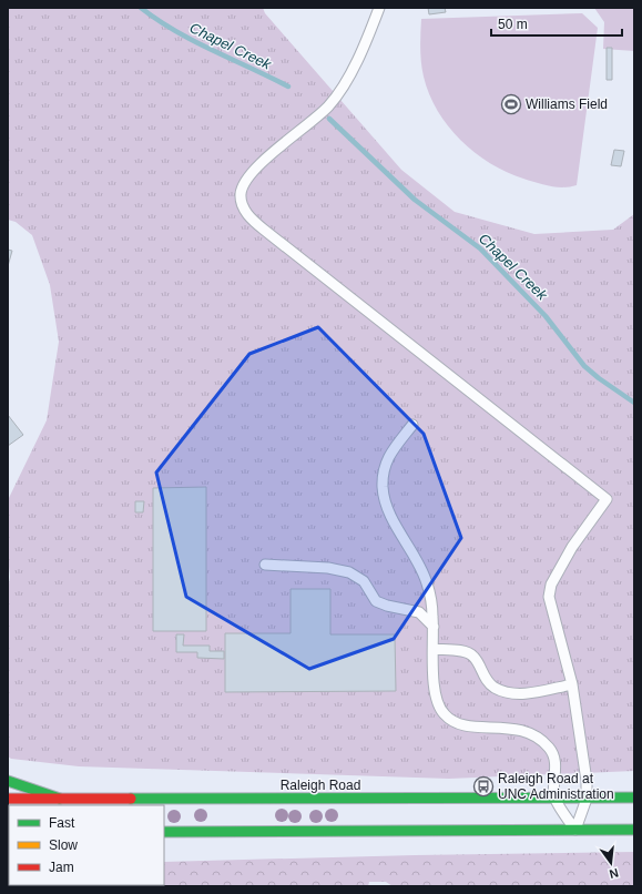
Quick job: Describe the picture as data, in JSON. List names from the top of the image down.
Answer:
{
  "streets": {
    "main road": ["Raleigh Road"]
  },
  "water": ["Chapel Creek"],
  "places": {
    "sports": ["Williams Field"],
    "bus stop": ["Raleigh Road at UNC Administration"]
  },
  "legend": ["Fast", "Slow", "Jam"],
  "scale_bar": "50 m",
  "north": "bottom"
}
